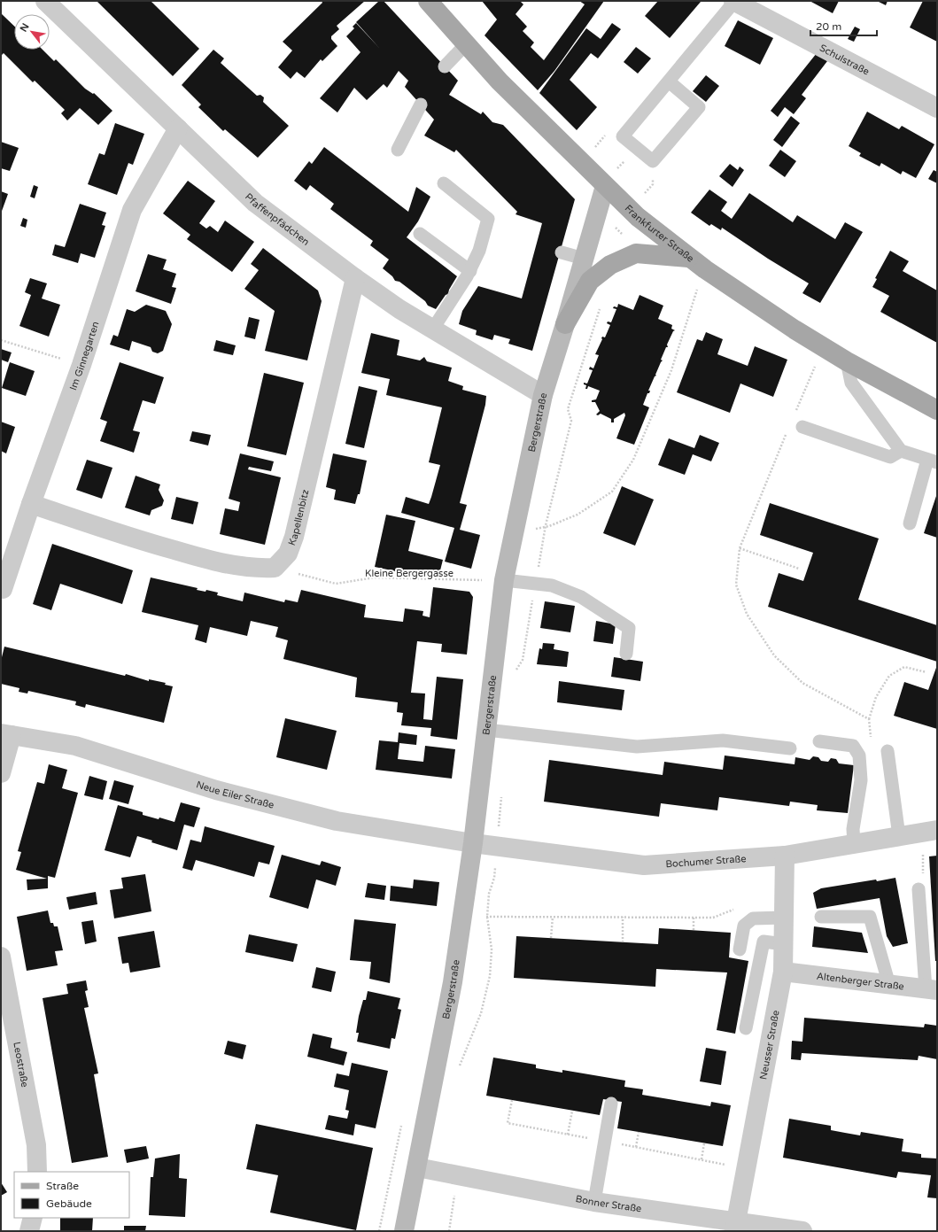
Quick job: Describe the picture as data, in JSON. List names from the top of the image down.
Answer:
{
  "streets": {
    "main road": ["Frankfurter Straße"],
    "street": [
      "Schulstraße",
      "Pfaffenpfädchen",
      "Im Ginnegarten",
      "Bergerstraße",
      "Kapellenbitz",
      "Neue Eiler Straße",
      "Bochumer Straße",
      "Altenberger Straße",
      "Neusser Straße",
      "Leostraße",
      "Bonner Straße"
    ],
    "path": ["Kleine Bergergasse"]
  },
  "crossings": [
    ["Pfaffenpfädchen", "Im Ginnegarten"],
    ["Pfaffenpfädchen", "Bergerstraße"],
    ["Pfaffenpfädchen", "Kapellenbitz"],
    ["Frankfurter Straße", "Bergerstraße"],
    ["Bergerstraße", "Kleine Bergergasse"],
    ["Bergerstraße", "Neue Eiler Straße"],
    ["Bergerstraße", "Bochumer Straße"],
    ["Bergerstraße", "Bonner Straße"],
    ["Kapellenbitz", "Kleine Bergergasse"],
    ["Neue Eiler Straße", "Bochumer Straße"],
    ["Bochumer Straße", "Neusser Straße"],
    ["Altenberger Straße", "Neusser Straße"],
    ["Neusser Straße", "Bonner Straße"]
  ],
  "legend": ["Straße", "Gebäude"],
  "scale_bar": "20 m",
  "north": "top left"
}
